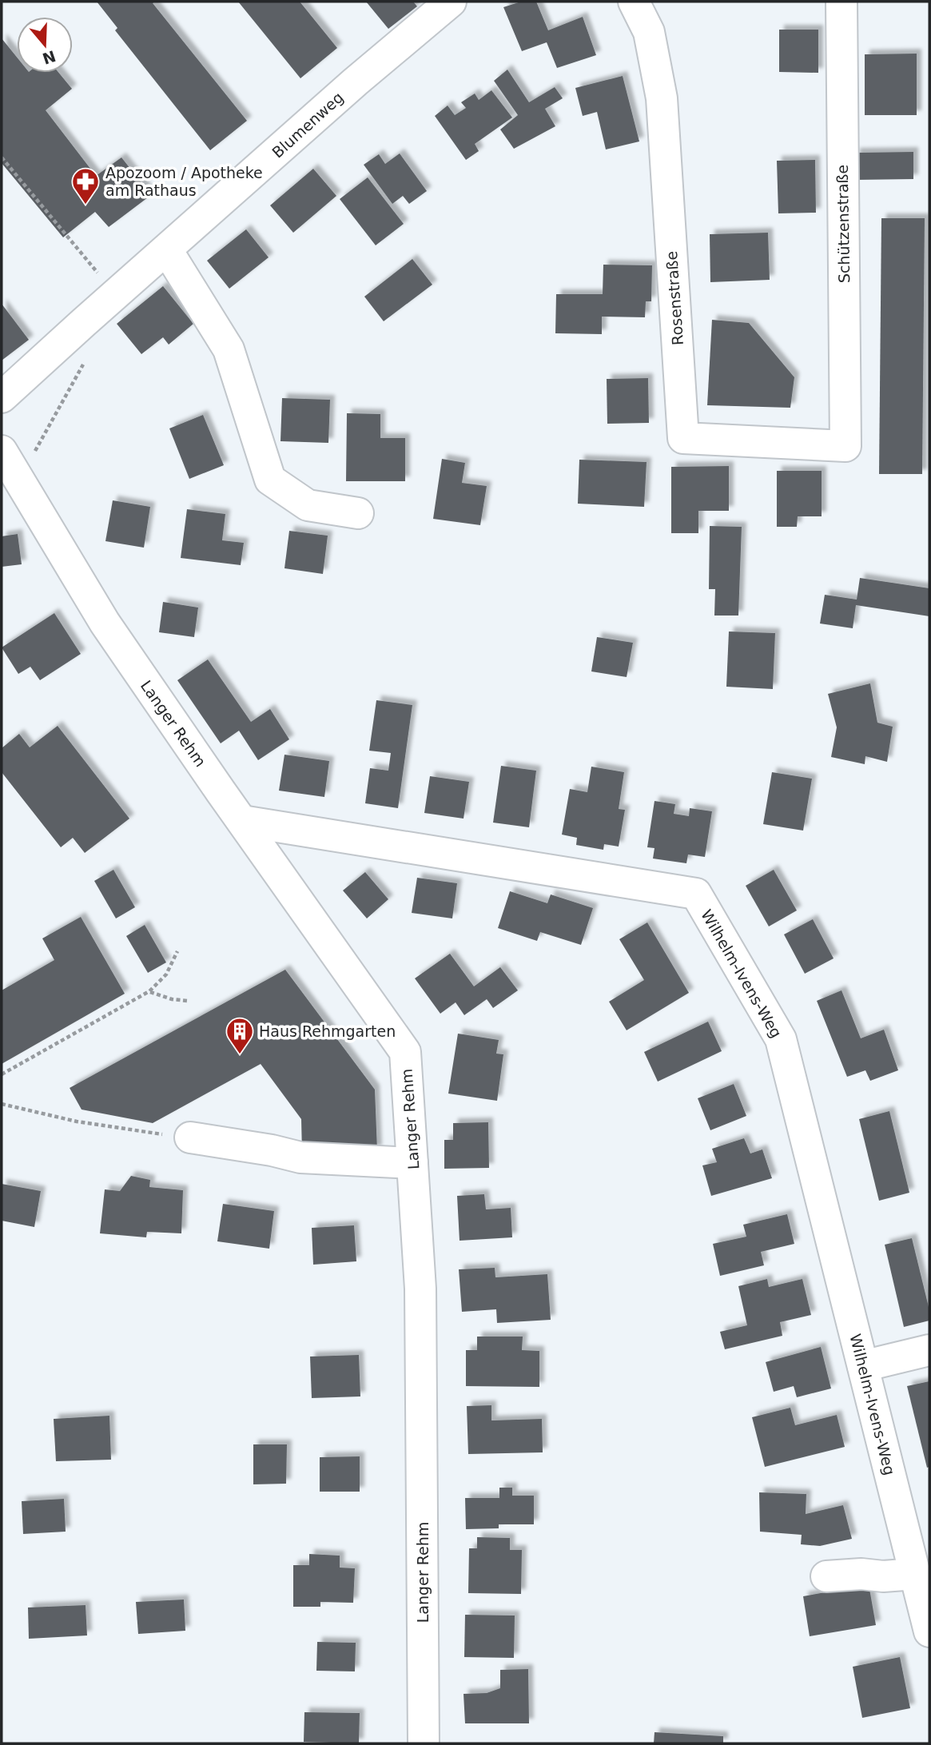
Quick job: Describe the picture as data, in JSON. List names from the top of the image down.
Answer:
{
  "streets": {
    "street": [
      "Blumenweg",
      "Schützenstraße",
      "Rosenstraße",
      "Langer Rehm",
      "Wilhelm-Ivens-Weg"
    ]
  },
  "crossings": [
    ["Schützenstraße", "Rosenstraße"],
    ["Langer Rehm", "Wilhelm-Ivens-Weg"]
  ],
  "places": {
    "pharmacy": ["Apozoom / Apotheke am Rathaus"],
    "building": ["Haus Rehmgarten"]
  },
  "north": "bottom"
}
